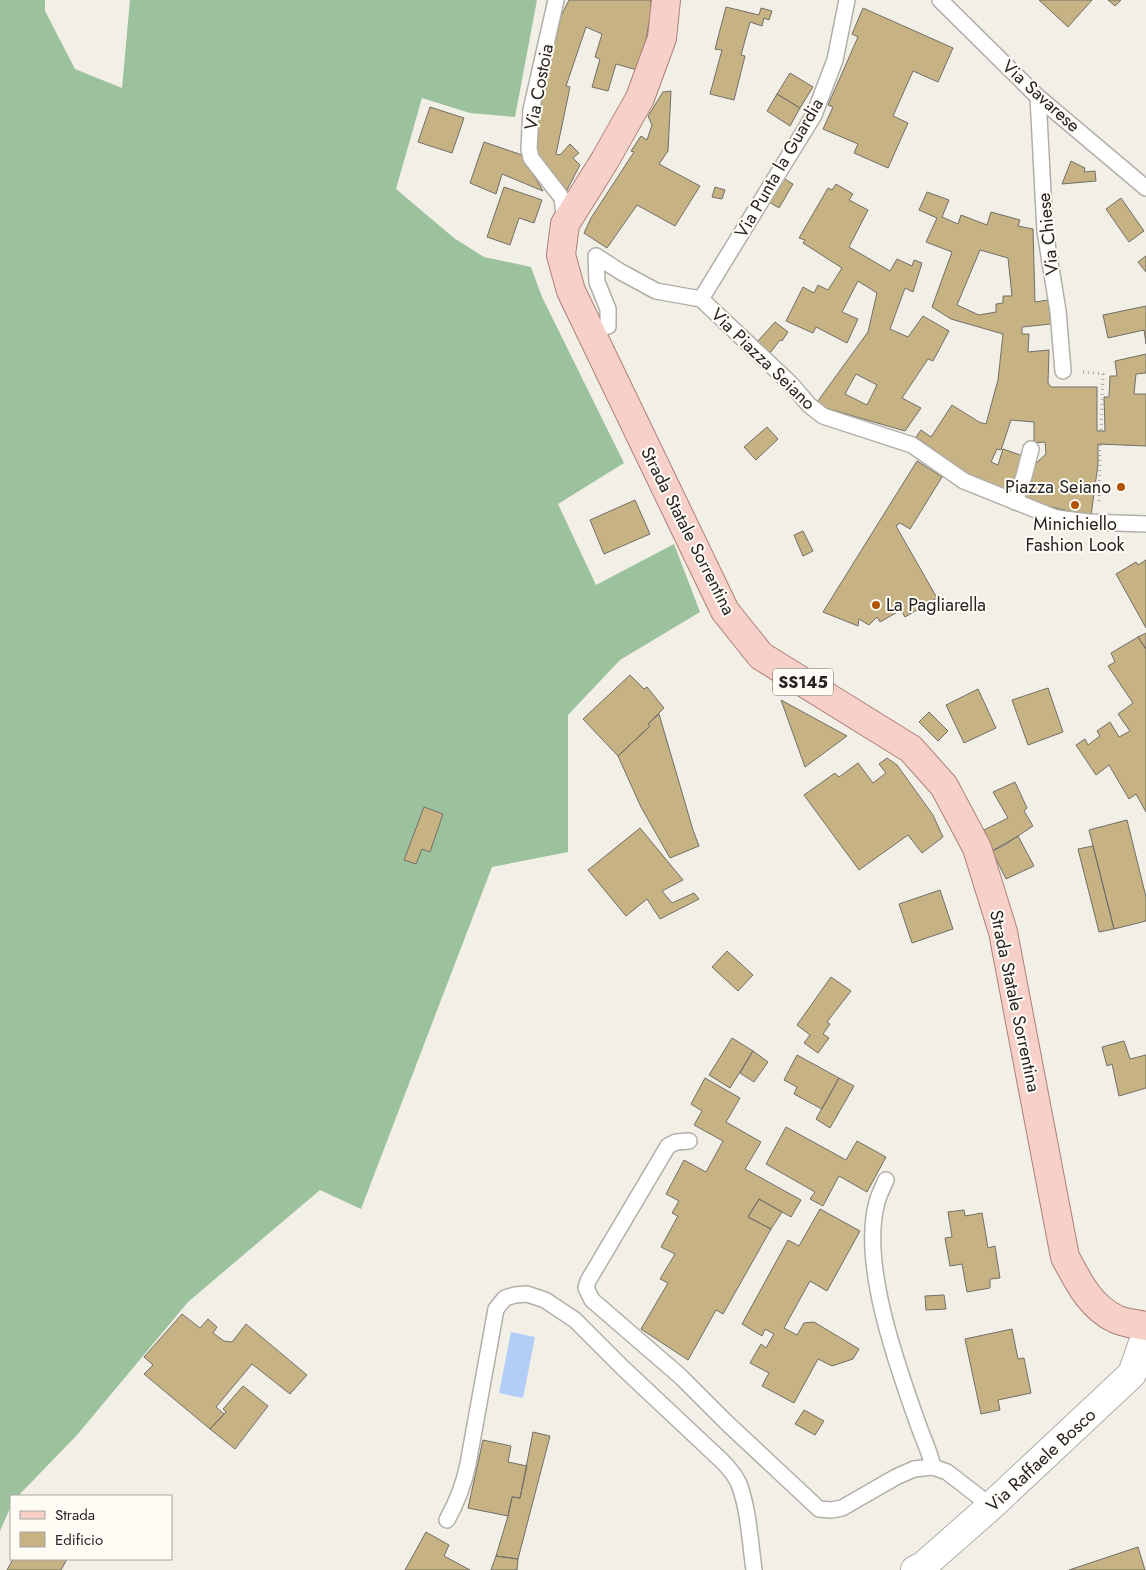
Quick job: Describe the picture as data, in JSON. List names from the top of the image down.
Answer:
{
  "streets": {
    "main road": ["Strada Statale Sorrentina", "SS145"],
    "street": ["Via Raffaele Bosco"],
    "lane": [
      "Via Costoia",
      "Via Savarese",
      "Via Punta la Guardia",
      "Via Chiese",
      "Via Piazza Seiano"
    ]
  },
  "crossings": [
    ["Via Costoia", "Strada Statale Sorrentina"],
    ["Via Savarese", "Via Chiese"],
    ["Via Punta la Guardia", "Via Piazza Seiano"],
    ["Via Piazza Seiano", "Strada Statale Sorrentina"]
  ],
  "places": ["Piazza Seiano", "Minichiello Fashion Look", "La Pagliarella"],
  "legend": ["Strada", "Edificio"]
}
